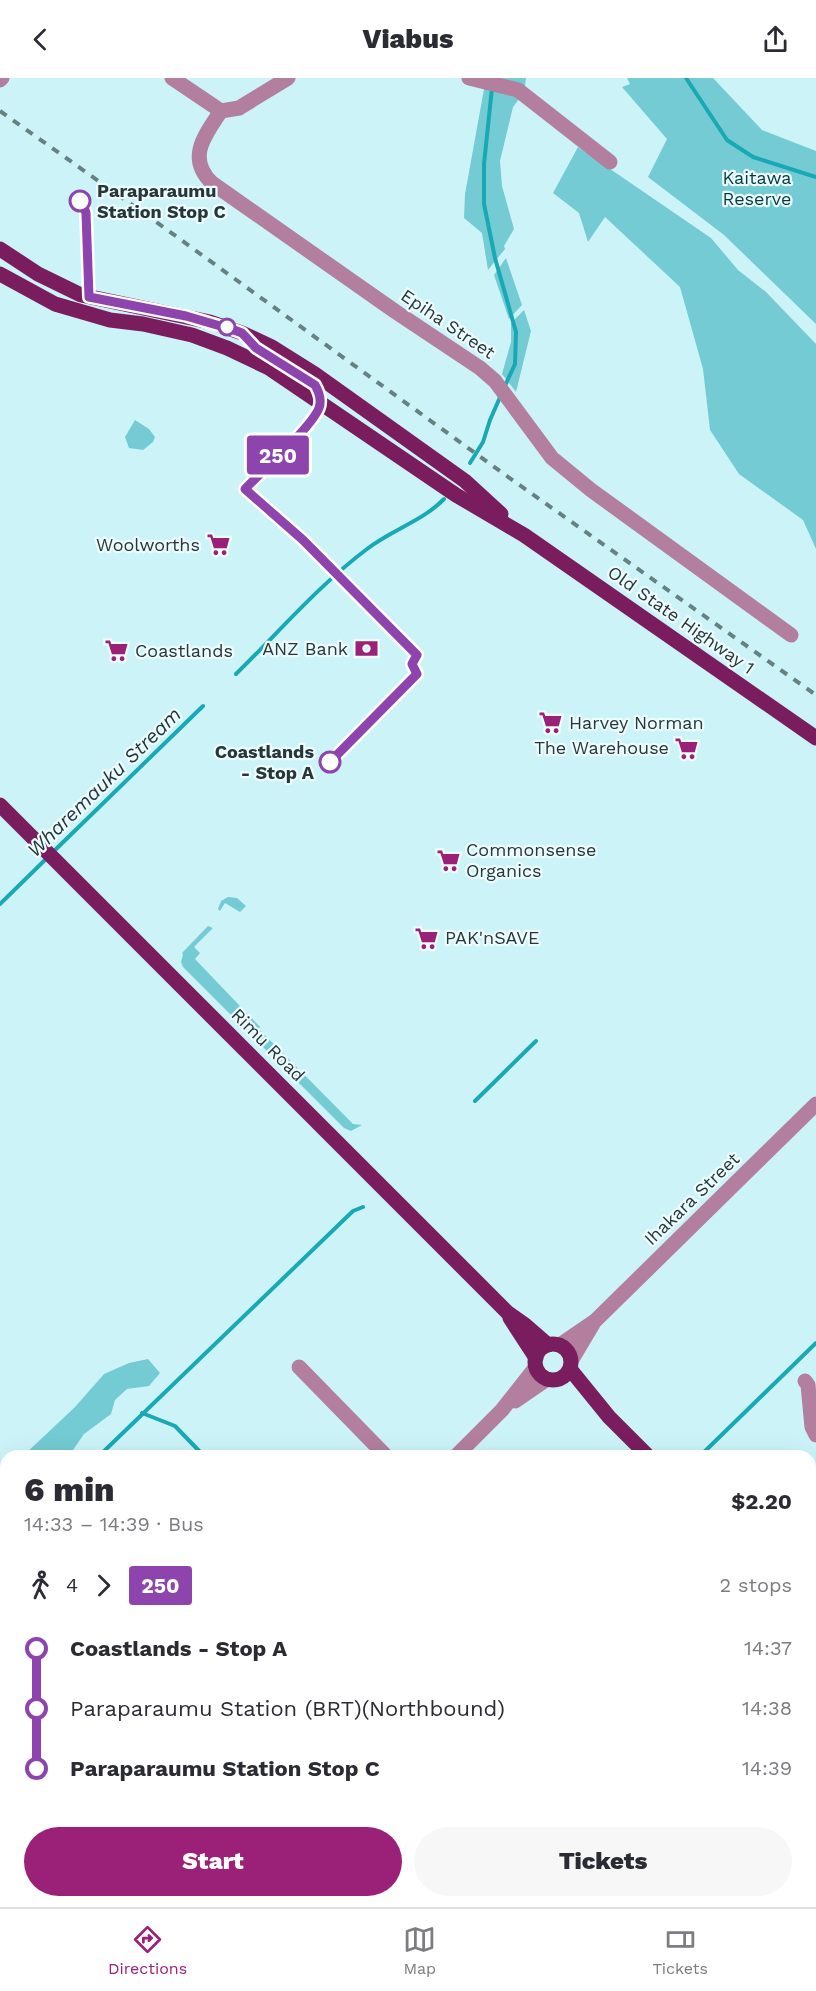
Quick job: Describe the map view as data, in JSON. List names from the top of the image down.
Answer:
{
  "streets": {
    "main road": ["Old State Highway 1", "Rimu Road"],
    "street": ["Epiha Street", "Ihakara Street"]
  },
  "crossings": [
    ["Rimu Road", "Ihakara Street"]
  ],
  "water": ["Wharemauku Stream"],
  "parks": ["Kaitawa Reserve"],
  "places": {
    "other": ["Paraparaumu Station Stop C", "Coastlands - Stop A"],
    "supermarket": [
      "Woolworths",
      "Coastlands",
      "Harvey Norman",
      "The Warehouse",
      "Commonsense Organics",
      "PAK'nSAVE"
    ],
    "bank": ["ANZ Bank"]
  },
  "lines": ["bus line 250"],
  "page": {
    "header": "Viabus",
    "on_map": "250",
    "heading": ["6 min", "14:33 – 14:39 · Bus", "$2.20"],
    "legs": ["4", "250", "2 stops"],
    "list": [
      {
        "name": "Coastlands - Stop A",
        "value": "14:37"
      },
      {
        "name": "Paraparaumu Station (BRT)(Northbound)",
        "value": "14:38"
      },
      {
        "name": "Paraparaumu Station Stop C",
        "value": "14:39"
      }
    ],
    "buttons": ["Start", "Tickets"],
    "tabs": ["Directions", "Map", "Tickets"]
  }
}
